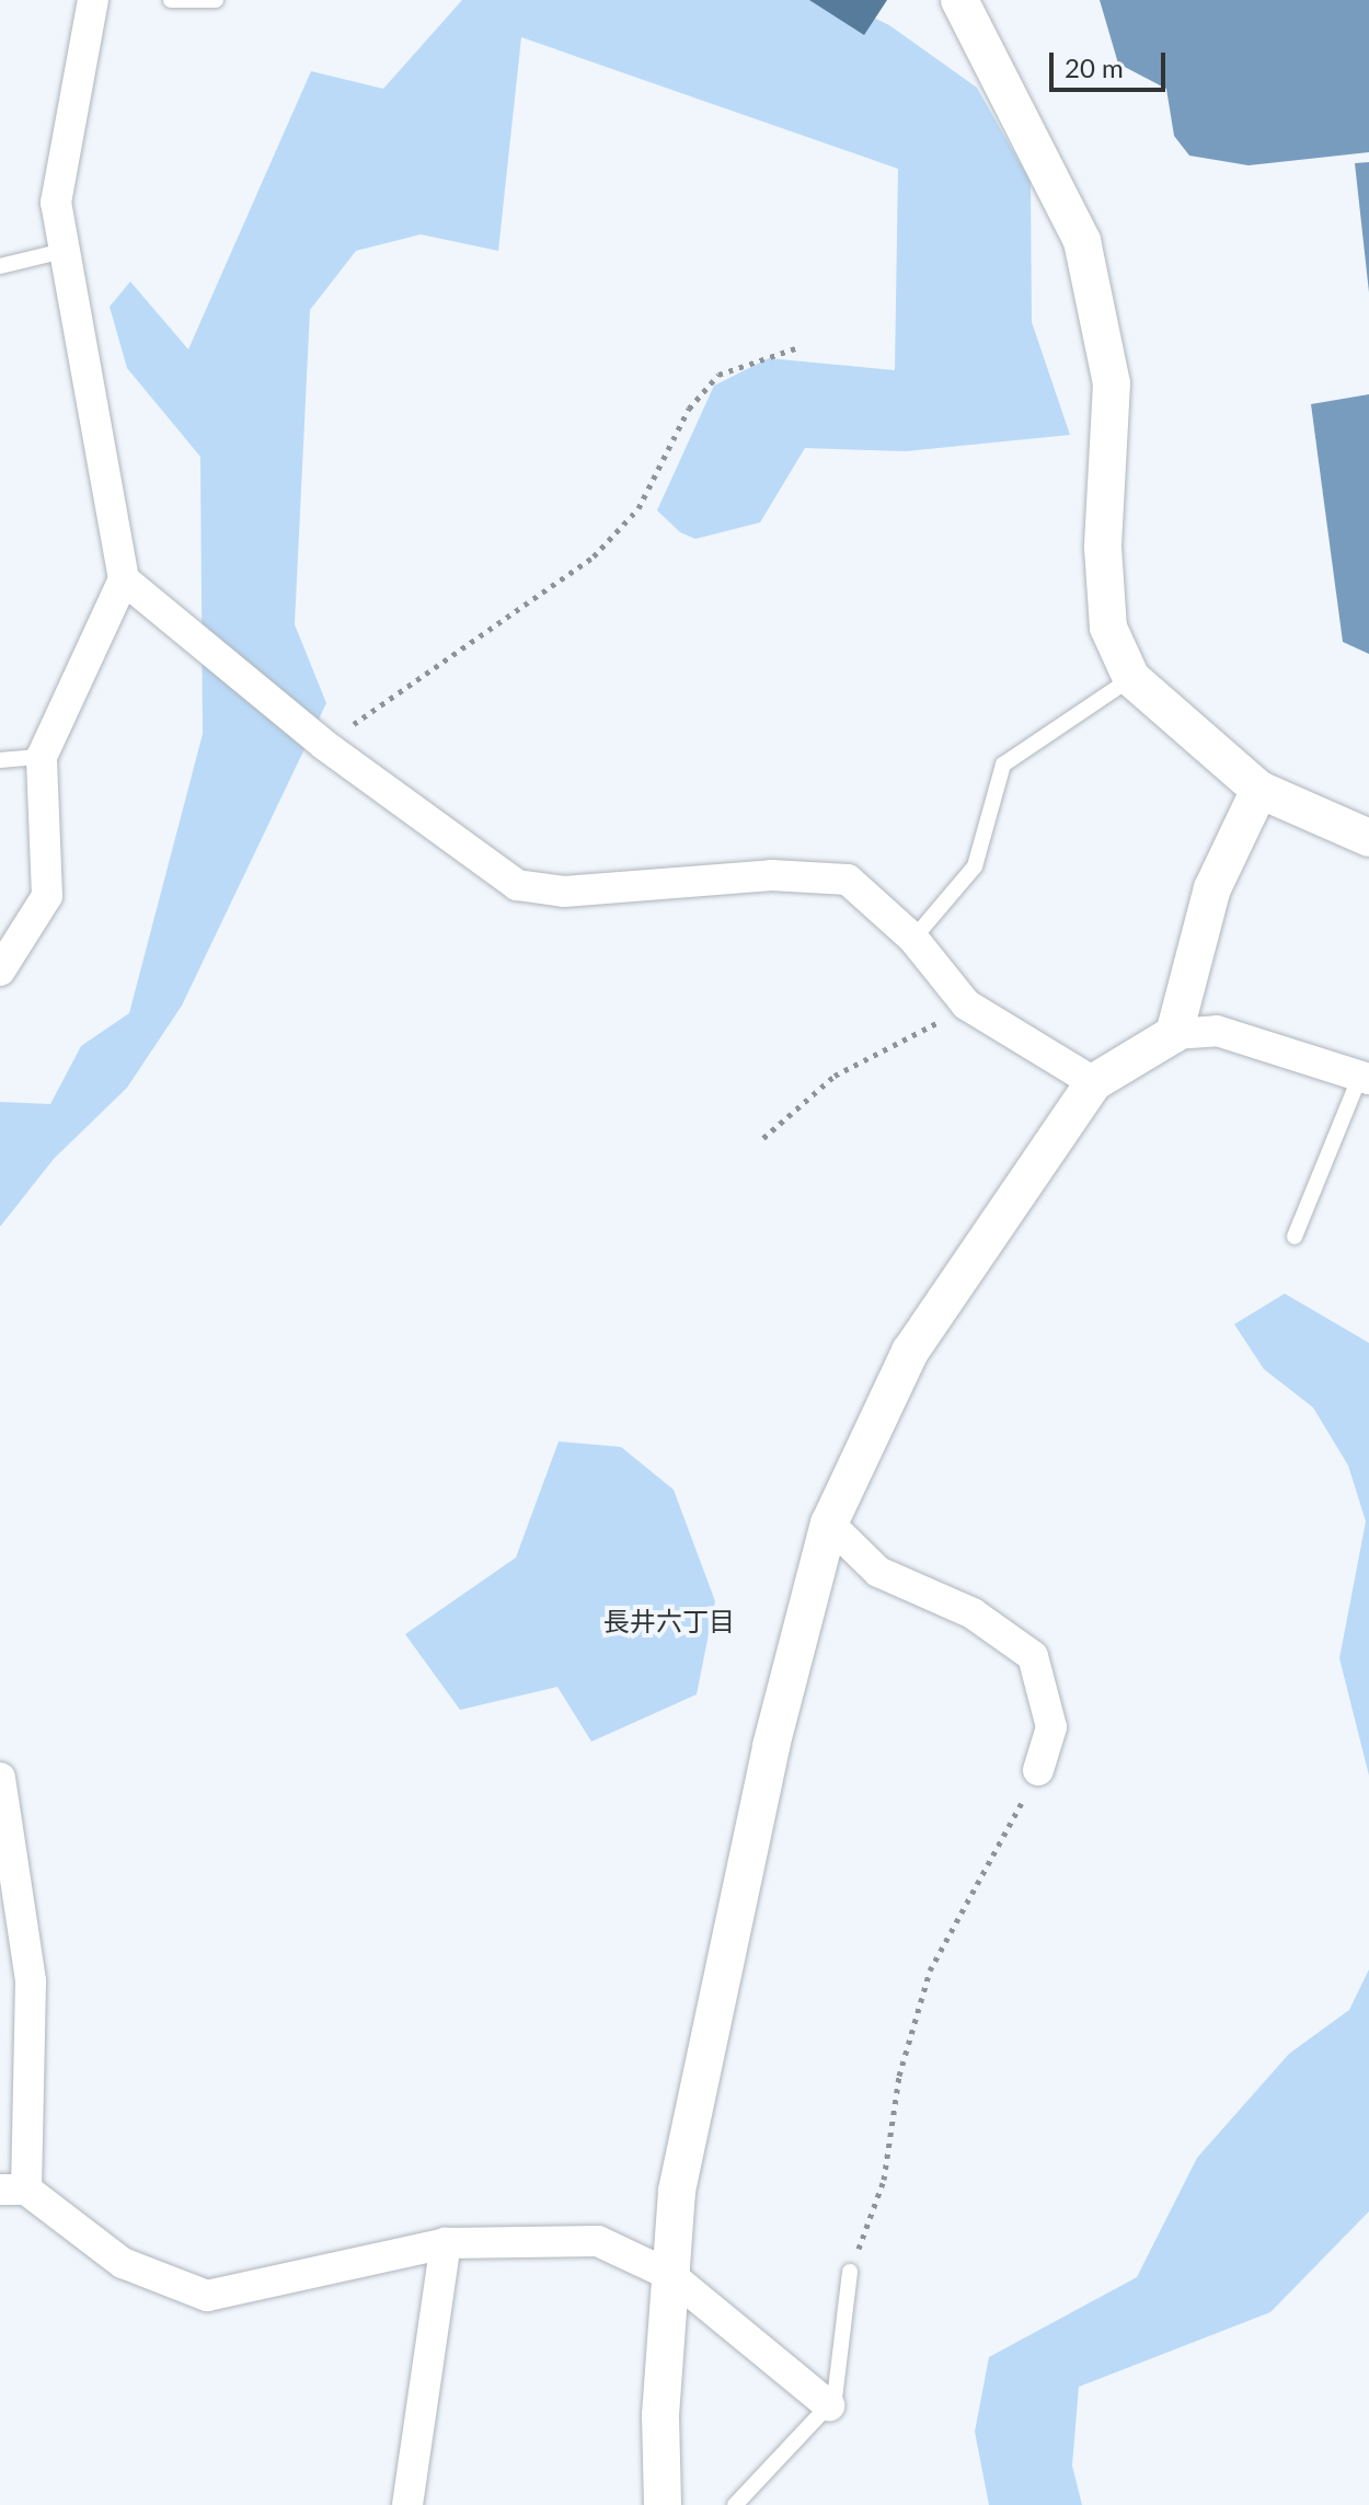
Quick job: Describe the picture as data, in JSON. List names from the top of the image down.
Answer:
{
  "districts": ["長井六丁目"],
  "scale_bar": "20 m"
}
